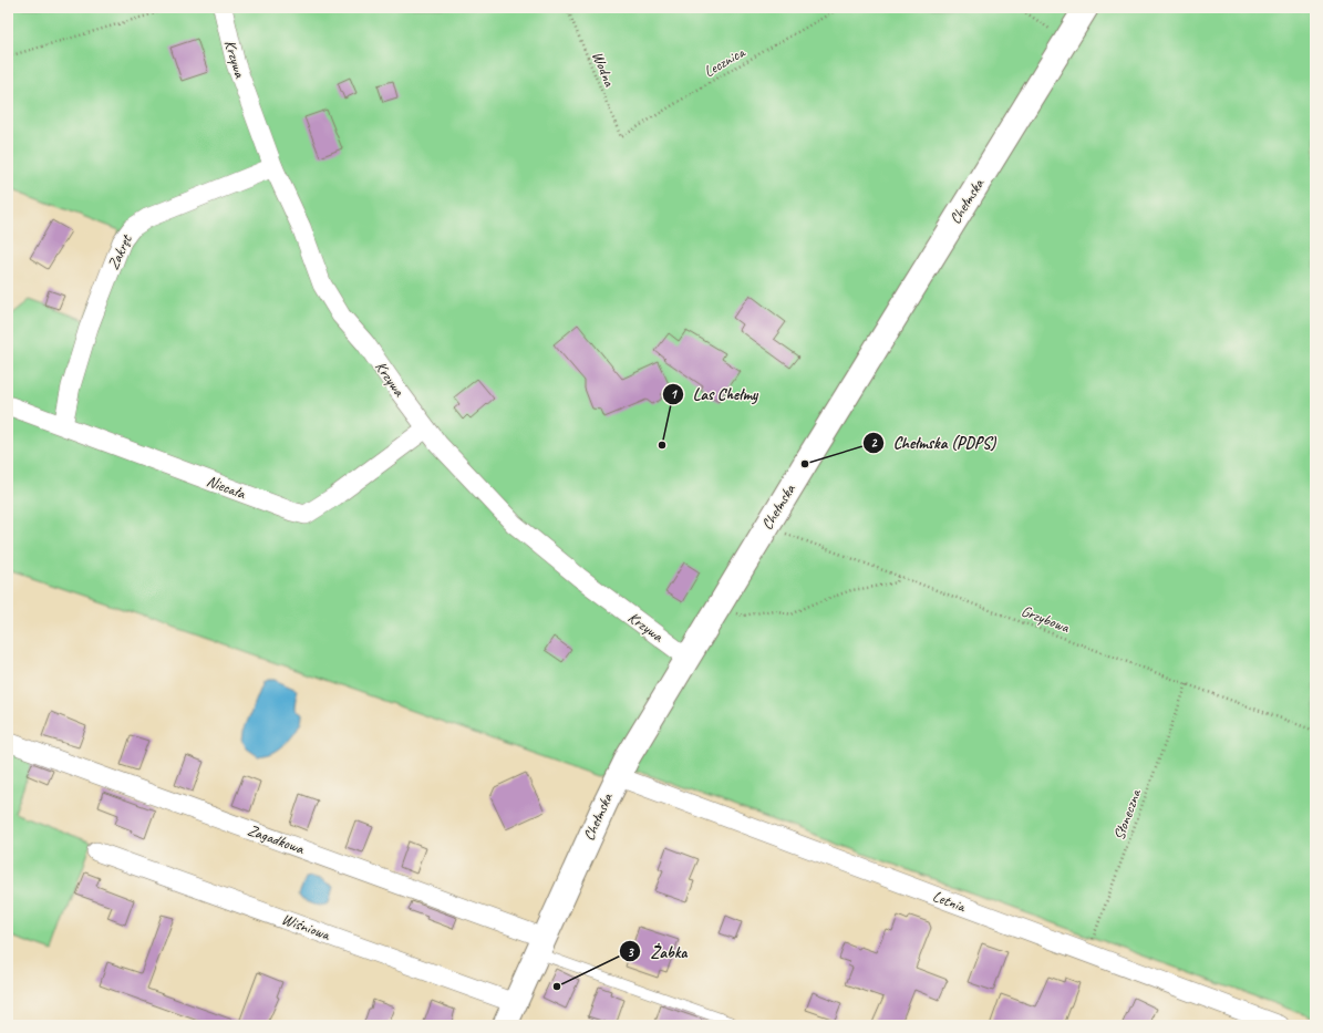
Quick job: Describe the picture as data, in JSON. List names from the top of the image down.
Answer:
{
  "streets": {
    "street": [
      "Krzywa",
      "Chełmska",
      "Zakręt",
      "Niecała",
      "Zagadkowa",
      "Letnia",
      "Wiśniowa"
    ],
    "path": [
      "Lecznica",
      "Wodna",
      "Grzybowa",
      "Słoneczna"
    ]
  },
  "crossings": [
    ["Krzywa", "Chełmska"],
    ["Krzywa", "Zakręt"],
    ["Krzywa", "Niecała"],
    ["Lecznica", "Wodna"],
    ["Chełmska", "Grzybowa"],
    ["Chełmska", "Zagadkowa"],
    ["Chełmska", "Letnia"],
    ["Chełmska", "Wiśniowa"],
    ["Zakręt", "Niecała"],
    ["Grzybowa", "Słoneczna"],
    ["Słoneczna", "Letnia"]
  ],
  "places": ["Las Chełmy", "Chełmska (PDPS)", "Żabka"]
}
